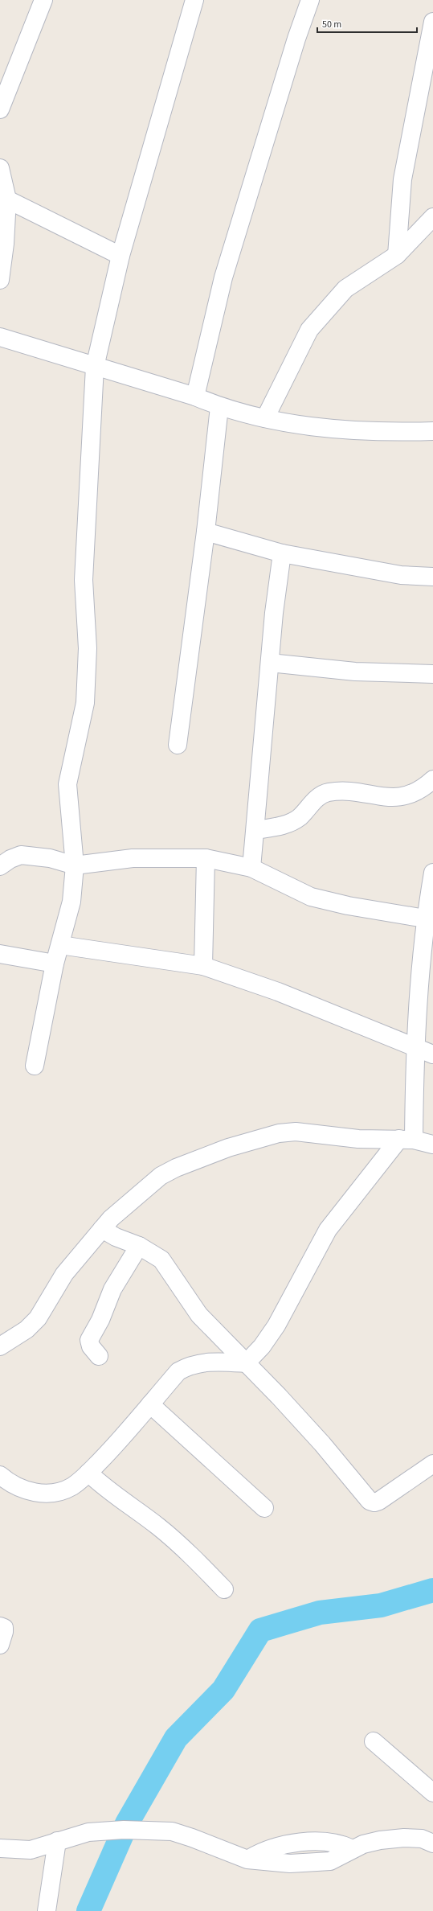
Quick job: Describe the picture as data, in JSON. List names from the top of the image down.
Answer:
{
  "scale_bar": "50 m"
}
